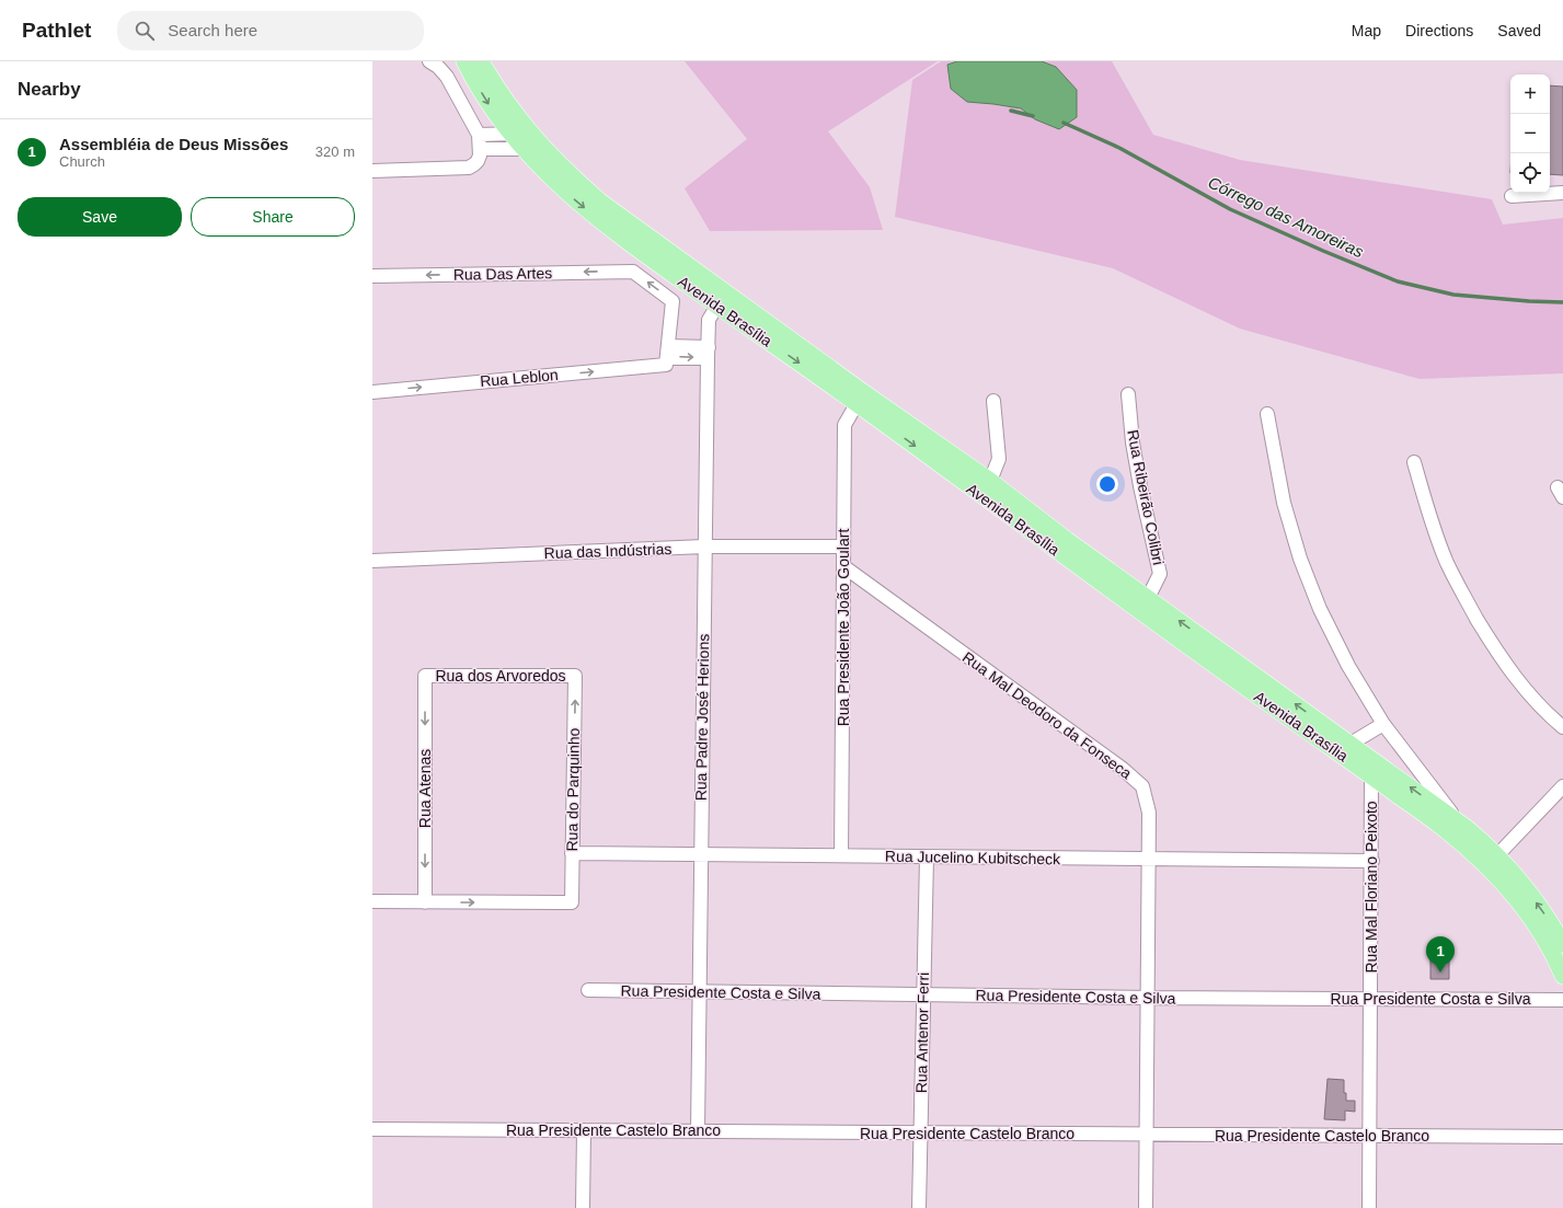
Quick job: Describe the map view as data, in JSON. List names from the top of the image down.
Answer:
{
  "streets": {
    "main road": ["Avenida Brasília"],
    "street": [
      "Rua Das Artes",
      "Rua Leblon",
      "Rua Ribeirão Colibri",
      "Rua das Indústrias",
      "Rua Presidente João Goulart",
      "Rua dos Arvoredos",
      "Rua Mal Deodoro da Fonseca",
      "Rua Padre José Herions",
      "Rua Atenas",
      "Rua do Parquinho",
      "Rua Jucelino Kubitscheck",
      "Rua Mal Floriano Peixoto",
      "Rua Presidente Costa e Silva",
      "Rua Antenor Ferri",
      "Rua Presidente Castelo Branco"
    ]
  },
  "crossings": [
    ["Rua Das Artes", "Rua Leblon"],
    ["Avenida Brasília", "Rua Ribeirão Colibri"],
    ["Avenida Brasília", "Rua Presidente João Goulart"],
    ["Avenida Brasília", "Rua Padre José Herions"],
    ["Avenida Brasília", "Rua Mal Floriano Peixoto"],
    ["Rua Leblon", "Rua Padre José Herions"],
    ["Rua das Indústrias", "Rua Presidente João Goulart"],
    ["Rua das Indústrias", "Rua Padre José Herions"],
    ["Rua Presidente João Goulart", "Rua Mal Deodoro da Fonseca"],
    ["Rua Presidente João Goulart", "Rua Jucelino Kubitscheck"],
    ["Rua dos Arvoredos", "Rua Atenas"],
    ["Rua dos Arvoredos", "Rua do Parquinho"],
    ["Rua Mal Deodoro da Fonseca", "Rua Jucelino Kubitscheck"],
    ["Rua Mal Deodoro da Fonseca", "Rua Presidente Costa e Silva"],
    ["Rua Mal Deodoro da Fonseca", "Rua Presidente Castelo Branco"],
    ["Rua Padre José Herions", "Rua Jucelino Kubitscheck"],
    ["Rua Padre José Herions", "Rua Presidente Costa e Silva"],
    ["Rua Padre José Herions", "Rua Presidente Castelo Branco"],
    ["Rua Atenas", "Rua do Parquinho"],
    ["Rua do Parquinho", "Rua Jucelino Kubitscheck"],
    ["Rua Jucelino Kubitscheck", "Rua Mal Floriano Peixoto"],
    ["Rua Jucelino Kubitscheck", "Rua Antenor Ferri"],
    ["Rua Mal Floriano Peixoto", "Rua Presidente Costa e Silva"],
    ["Rua Mal Floriano Peixoto", "Rua Presidente Castelo Branco"],
    ["Rua Presidente Costa e Silva", "Rua Antenor Ferri"],
    ["Rua Antenor Ferri", "Rua Presidente Castelo Branco"]
  ],
  "one_way": ["Rua Das Artes", "Rua Leblon", "Rua Atenas"],
  "water": ["Córrego das Amoreiras"],
  "page": {
    "header": "Pathlet",
    "search": "Search here",
    "nav": ["Map", "Directions", "Saved"],
    "heading": "Nearby",
    "map_buttons": ["+", "−"],
    "list": [
      {
        "mark": "1",
        "name": "Assembléia de Deus Missões",
        "note": "Church",
        "value": "320 m"
      }
    ],
    "buttons": ["Save", "Share"],
    "pins": "1"
  }
}
